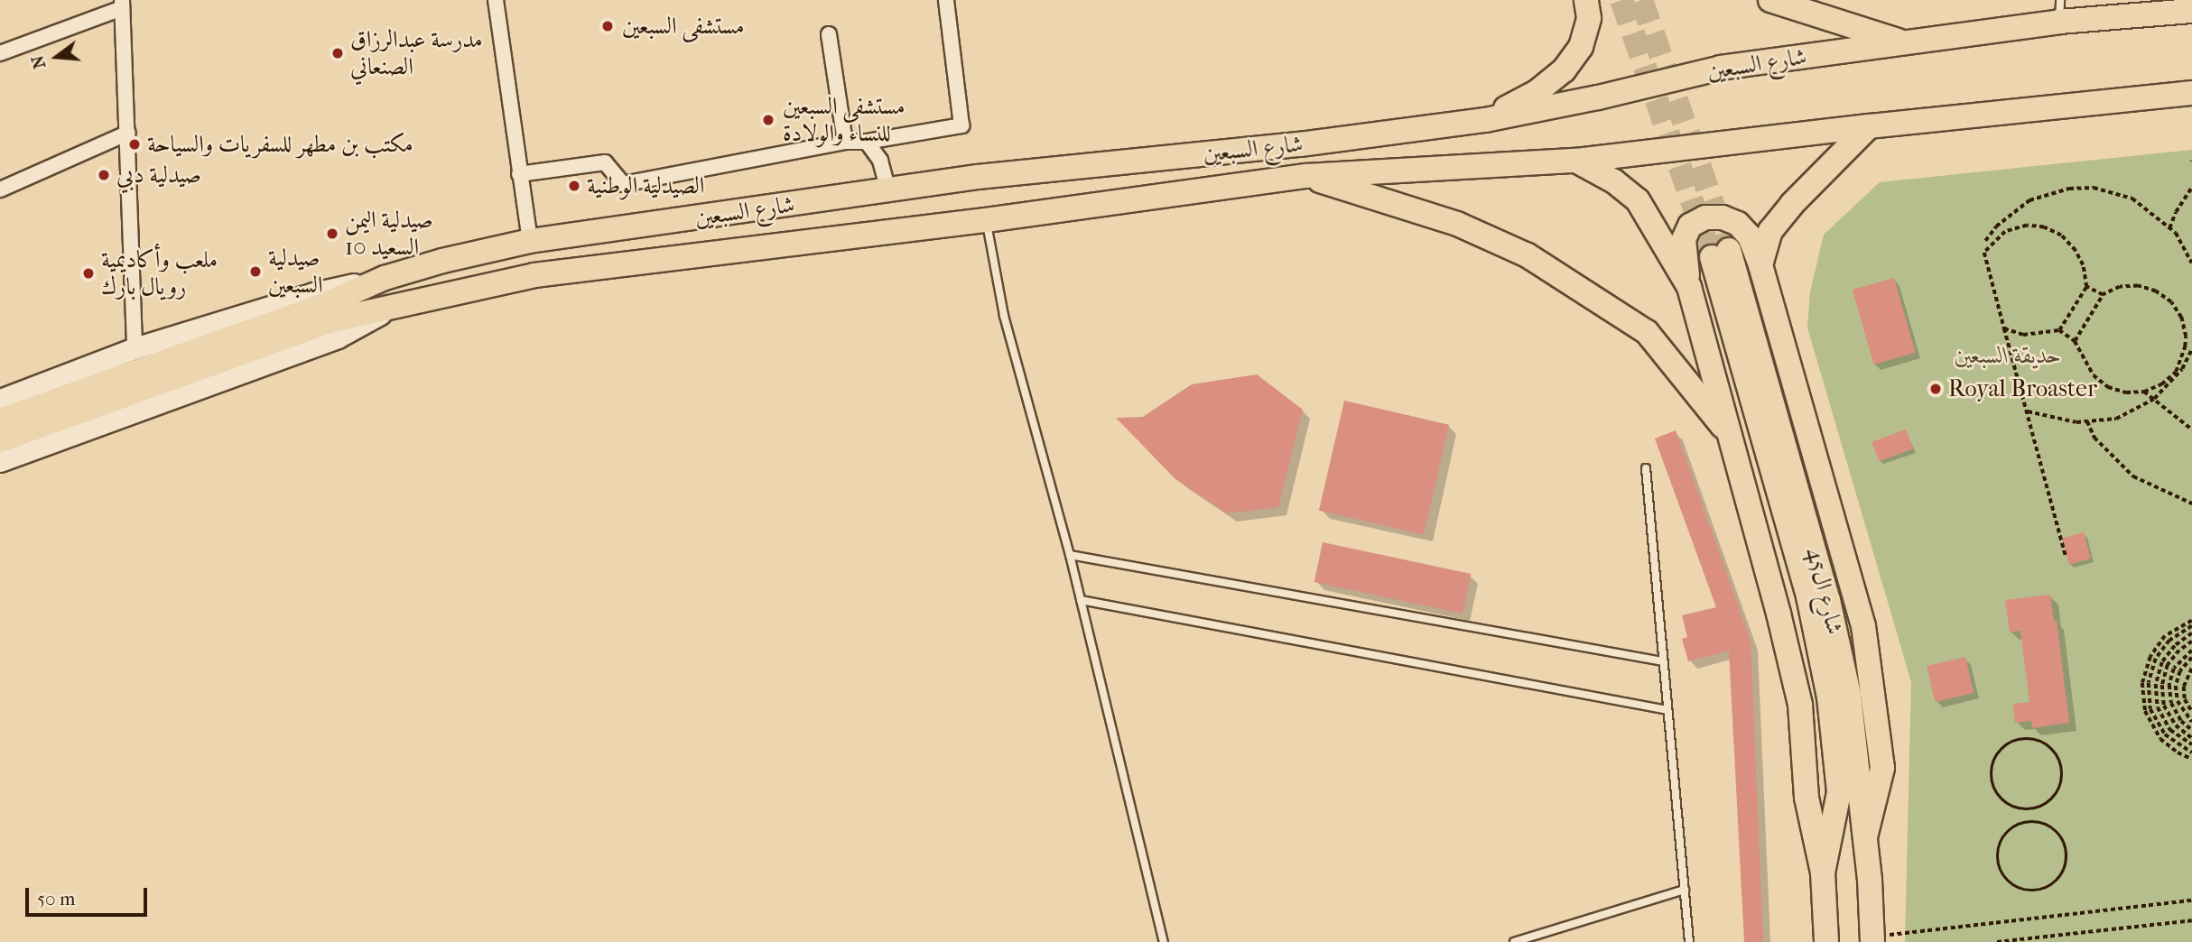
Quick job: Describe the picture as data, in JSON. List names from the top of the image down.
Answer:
{
  "streets": {
    "main road": ["شارع السبعين", "شارع ال45"]
  },
  "parks": ["حديقة السبعين"],
  "places": [
    "مستشفى السبعين",
    "مدرسة عبدالرزاق الصنعاني",
    "مستشفى السبعين للنساء والولادة",
    "مكتب بن مطهر للسفريات والسياحة",
    "صيدلية دبي",
    "الصيدلية الوطنية",
    "صيدلية اليمن السعيد 10",
    "صيدلية السبعين",
    "ملعب وأكاديمية رويال بارك",
    "Royal Broaster"
  ],
  "scale_bar": "50 m",
  "north": "left"
}
